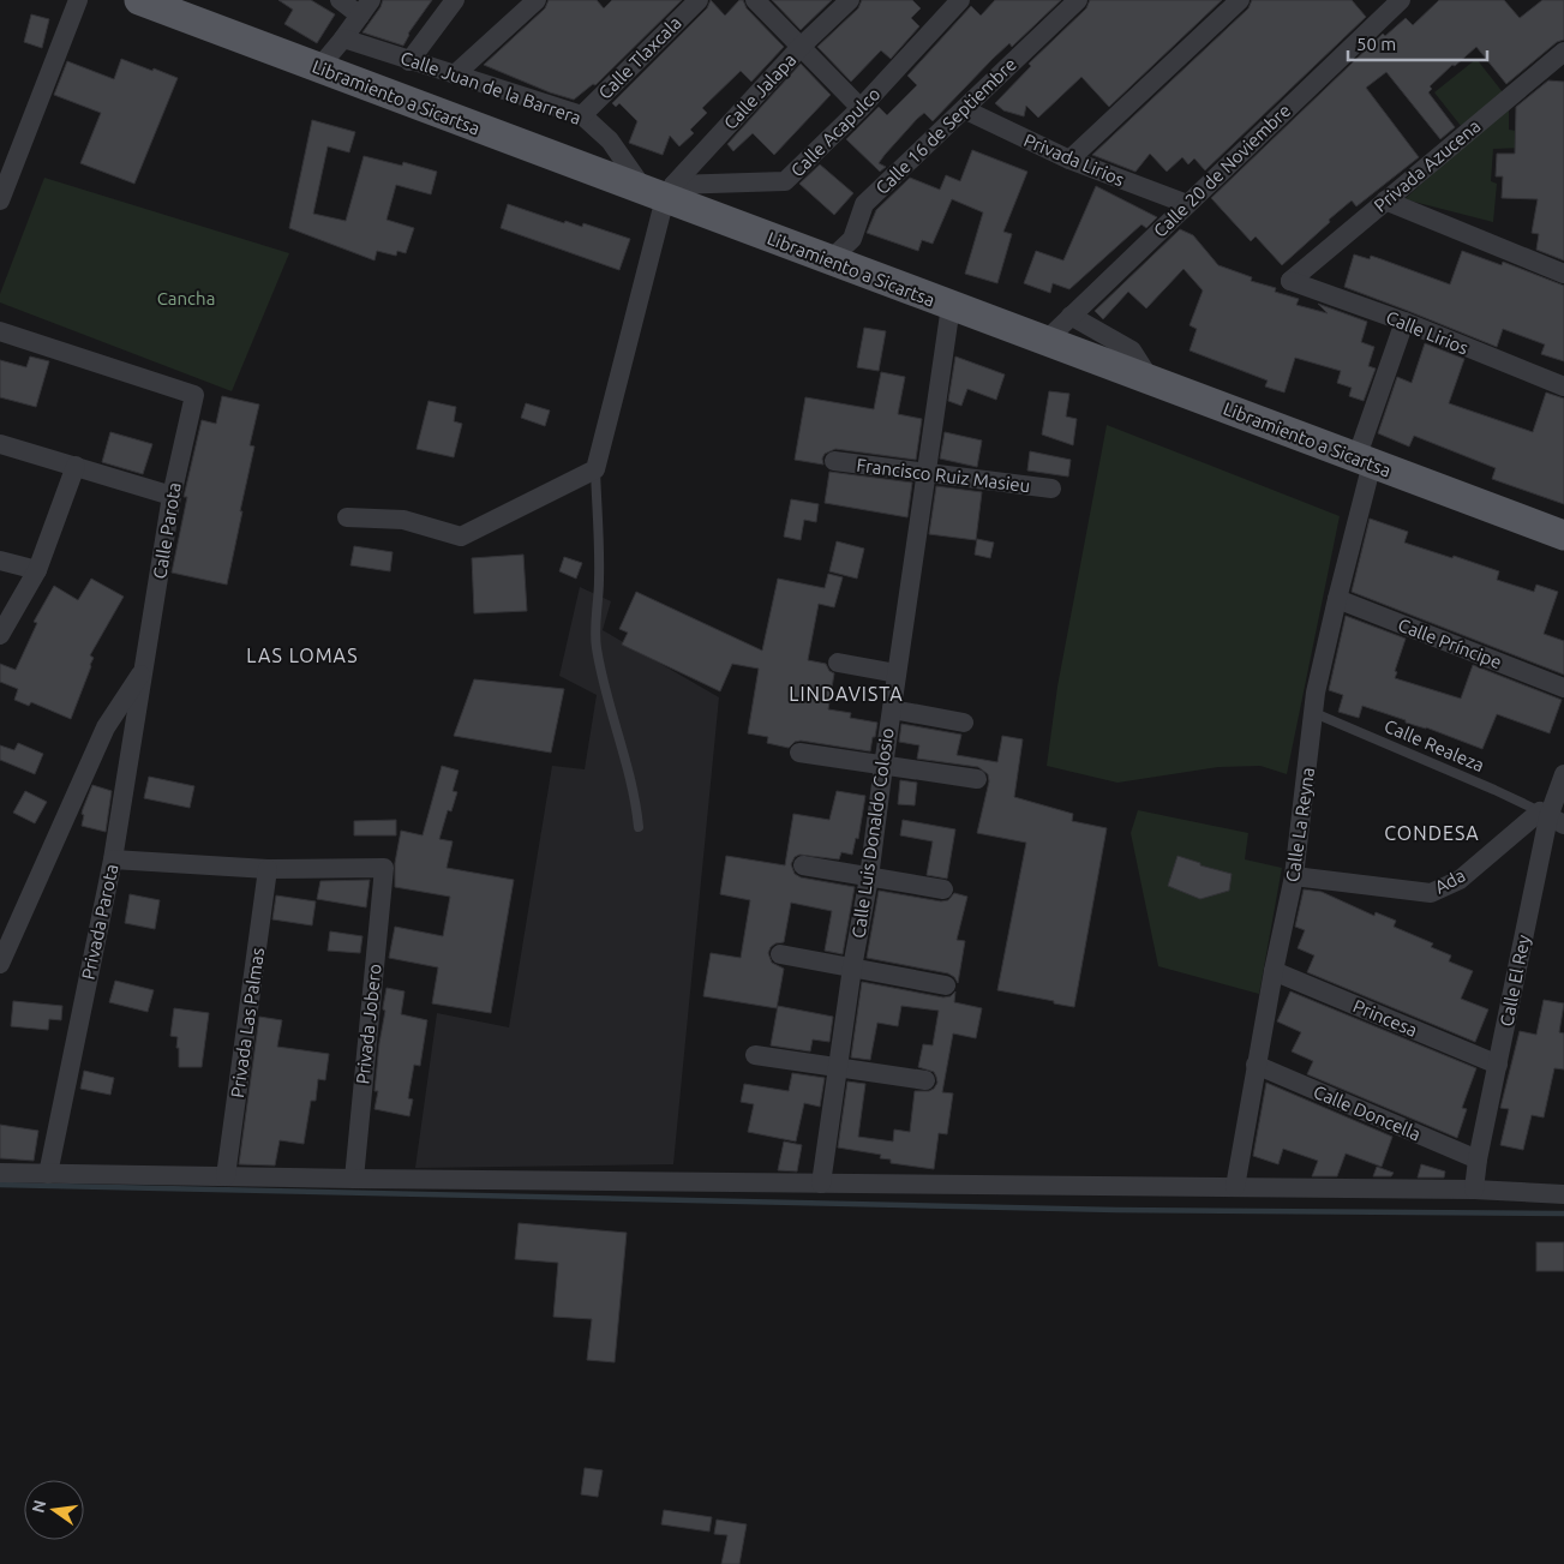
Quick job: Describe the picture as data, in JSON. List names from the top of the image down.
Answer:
{
  "streets": {
    "main road": ["Libramiento a Sicartsa"],
    "street": [
      "Calle Tlaxcala",
      "Calle Juan de la Barrera",
      "Calle Jalapa",
      "Calle 16 de Septiembre",
      "Calle Acapulco",
      "Privada Lirios",
      "Privada Azucena",
      "Calle 20 de Noviembre",
      "Calle Lirios",
      "Francisco Ruiz Masieu",
      "Calle Parota",
      "Calle Príncipe",
      "Calle La Reyna",
      "Calle Luis Donaldo Colosio",
      "Ada",
      "Privada Parota",
      "Calle El Rey",
      "Princesa",
      "Privada Las Palmas",
      "Privada Jobero",
      "Calle Doncella"
    ],
    "lane": ["Calle Realeza"]
  },
  "crossings": [
    ["Calle Tlaxcala", "Calle Juan de la Barrera"],
    ["Calle Juan de la Barrera", "Calle Jalapa"],
    ["Calle Juan de la Barrera", "Libramiento a Sicartsa"],
    ["Calle Juan de la Barrera", "Calle Acapulco"],
    ["Calle Jalapa", "Libramiento a Sicartsa"],
    ["Calle Jalapa", "Calle Acapulco"],
    ["Libramiento a Sicartsa", "Calle 16 de Septiembre"],
    ["Libramiento a Sicartsa", "Calle Acapulco"],
    ["Libramiento a Sicartsa", "Calle 20 de Noviembre"],
    ["Libramiento a Sicartsa", "Calle La Reyna"],
    ["Libramiento a Sicartsa", "Calle Luis Donaldo Colosio"],
    ["Calle 16 de Septiembre", "Privada Lirios"],
    ["Privada Lirios", "Calle 20 de Noviembre"],
    ["Privada Azucena", "Calle Lirios"],
    ["Calle Lirios", "Calle La Reyna"],
    ["Francisco Ruiz Masieu", "Calle Luis Donaldo Colosio"],
    ["Calle Parota", "Privada Parota"],
    ["Calle Príncipe", "Calle La Reyna"],
    ["Calle Realeza", "Calle La Reyna"],
    ["Calle Realeza", "Ada"],
    ["Calle Realeza", "Calle El Rey"],
    ["Calle La Reyna", "Ada"],
    ["Calle La Reyna", "Princesa"],
    ["Calle La Reyna", "Calle Doncella"],
    ["Ada", "Calle El Rey"],
    ["Calle El Rey", "Princesa"],
    ["Calle El Rey", "Calle Doncella"],
    ["Privada Las Palmas", "Privada Jobero"]
  ],
  "districts": ["LAS LOMAS", "LINDAVISTA", "CONDESA"],
  "parks": ["Cancha"],
  "scale_bar": "50 m",
  "north": "left"
}
